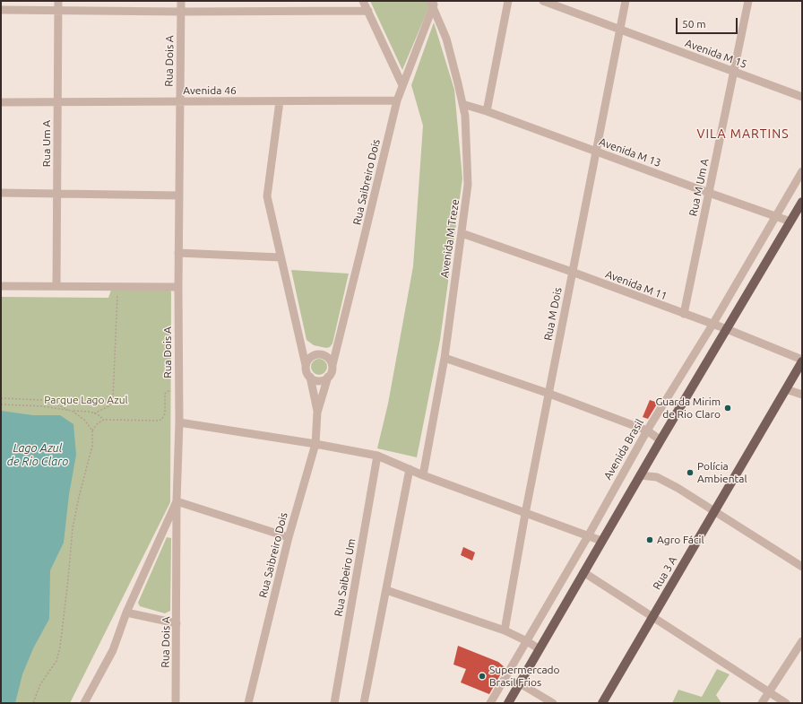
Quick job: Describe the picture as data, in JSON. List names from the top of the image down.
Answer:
{
  "streets": {
    "main road": ["Rua 3 A"],
    "street": [
      "Avenida M 15",
      "Rua Dois A",
      "Avenida 46",
      "Rua Um A",
      "Avenida M 13",
      "Rua Saibreiro Dois",
      "Rua M Um A",
      "Avenida M Treze",
      "Avenida M 11",
      "Rua M Dois",
      "Avenida Brasil",
      "Rua Saibeiro Um"
    ]
  },
  "crossings": [
    ["Avenida M 15", "Rua M Um A"],
    ["Avenida M 15", "Rua M Dois"],
    ["Rua Dois A", "Avenida 46"],
    ["Avenida 46", "Rua Um A"],
    ["Avenida 46", "Rua Saibreiro Dois"],
    ["Avenida M 13", "Rua M Um A"],
    ["Avenida M 13", "Avenida M Treze"],
    ["Avenida M 13", "Rua M Dois"],
    ["Avenida M 13", "Avenida Brasil"],
    ["Rua Saibreiro Dois", "Avenida M Treze"],
    ["Rua M Um A", "Avenida M 11"],
    ["Avenida M Treze", "Avenida M 11"],
    ["Avenida M 11", "Rua M Dois"],
    ["Avenida M 11", "Avenida Brasil"],
    ["Avenida M 11", "Rua 3 A"]
  ],
  "districts": ["VILA MARTINS"],
  "water": ["Lago Azul de Rio Claro"],
  "parks": ["Parque Lago Azul"],
  "places": [
    "Guarda Mirim de Rio Claro",
    "Polícia Ambiental",
    "Agro Fácil",
    "Supermercado Brasil Frios"
  ],
  "scale_bar": "50 m"
}
